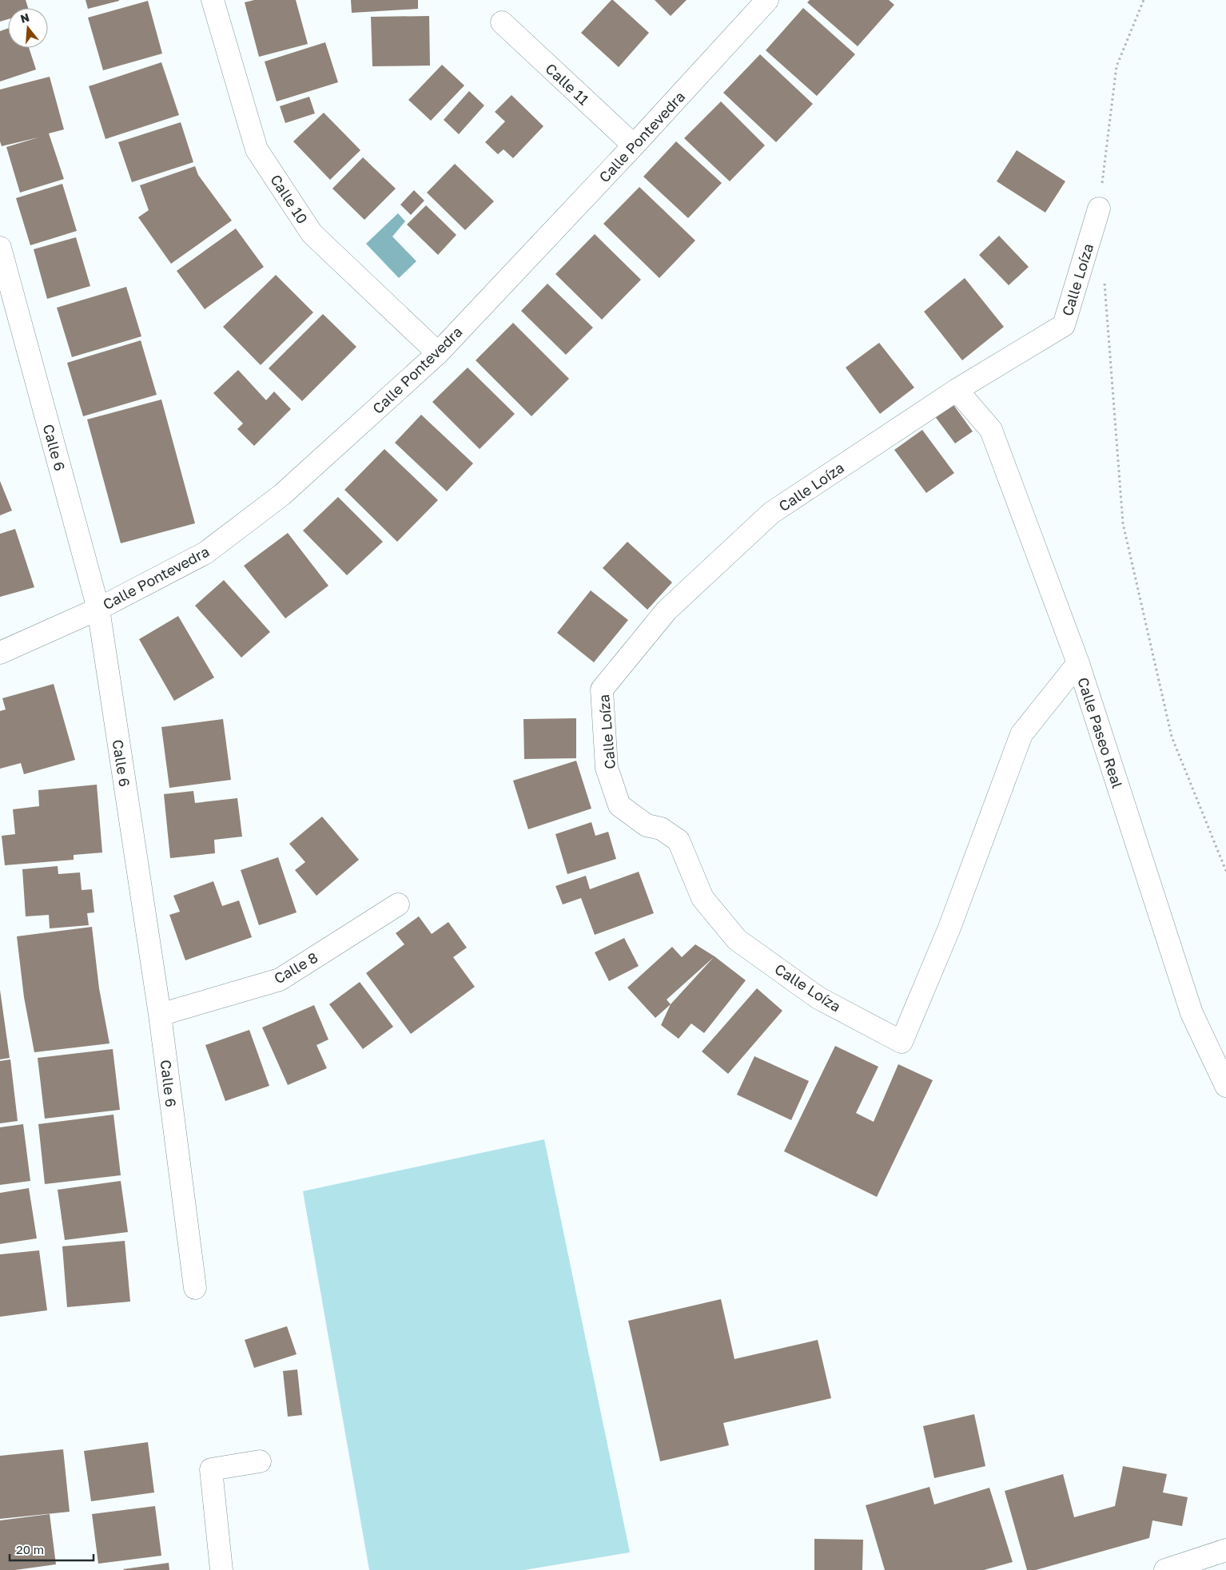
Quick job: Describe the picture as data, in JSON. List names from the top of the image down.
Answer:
{
  "streets": {
    "street": [
      "Calle 11",
      "Calle Pontevedra",
      "Calle 10",
      "Calle Loíza",
      "Calle 6",
      "Calle Paseo Real",
      "Calle 8"
    ]
  },
  "crossings": [
    ["Calle 11", "Calle Pontevedra"],
    ["Calle Pontevedra", "Calle 10"],
    ["Calle Pontevedra", "Calle 6"],
    ["Calle Loíza", "Calle Paseo Real"],
    ["Calle 6", "Calle 8"]
  ],
  "scale_bar": "20 m",
  "north": "top"
}
